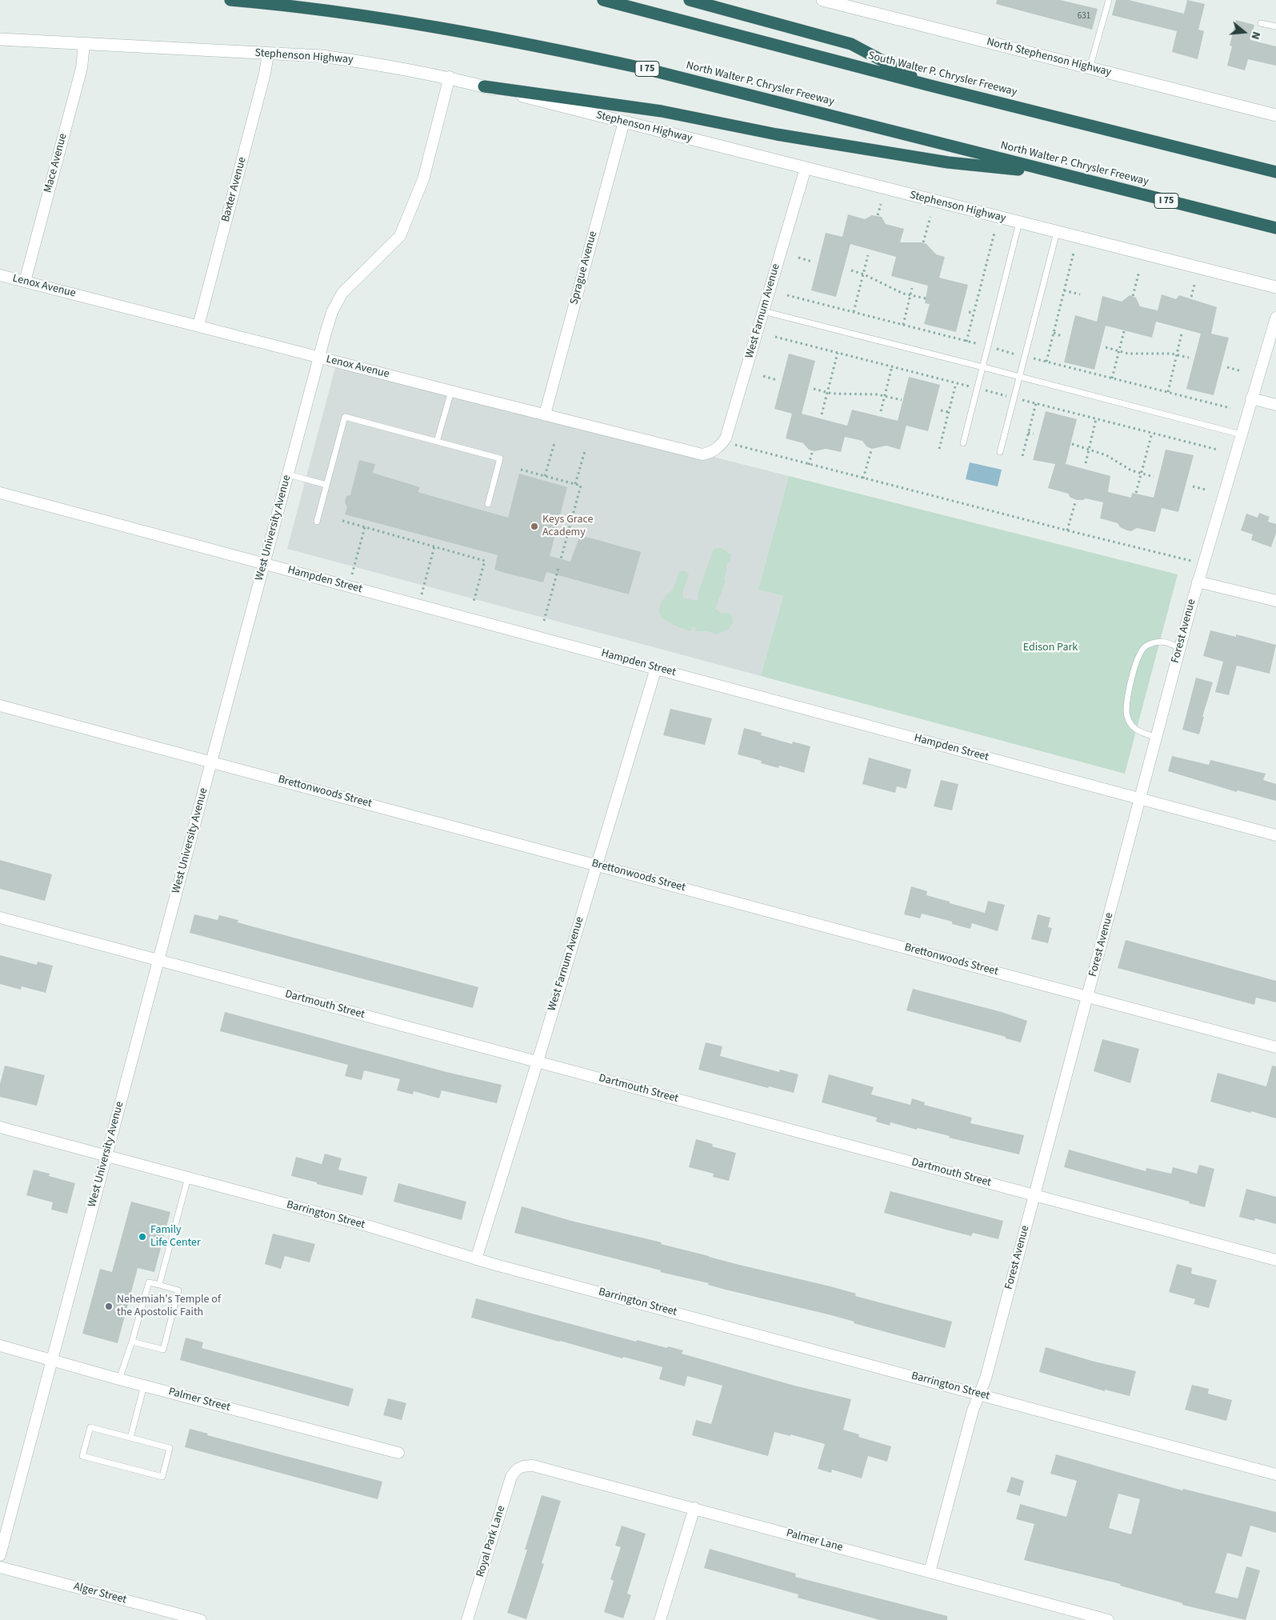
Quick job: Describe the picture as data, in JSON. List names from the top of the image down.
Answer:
{
  "streets": {
    "highway": ["I 75", "South Walter P. Chrysler Freeway", "North Walter P. Chrysler Freeway"],
    "main road": ["Stephenson Highway", "North Stephenson Highway"],
    "street": [
      "Mace Avenue",
      "Baxter Avenue",
      "Sprague Avenue",
      "Lenox Avenue",
      "West Farnum Avenue",
      "West University Avenue",
      "Hampden Street",
      "Forest Avenue",
      "Brettonwoods Street",
      "Dartmouth Street",
      "Barrington Street",
      "Palmer Street",
      "Palmer Lane",
      "Royal Park Lane",
      "Alger Street"
    ]
  },
  "crossings": [
    ["Stephenson Highway", "Mace Avenue"],
    ["Stephenson Highway", "Baxter Avenue"],
    ["Stephenson Highway", "Sprague Avenue"],
    ["Stephenson Highway", "West Farnum Avenue"],
    ["Stephenson Highway", "West University Avenue"],
    ["Mace Avenue", "Lenox Avenue"],
    ["Baxter Avenue", "Lenox Avenue"],
    ["Sprague Avenue", "Lenox Avenue"],
    ["Lenox Avenue", "West Farnum Avenue"],
    ["Lenox Avenue", "West University Avenue"],
    ["West Farnum Avenue", "Hampden Street"],
    ["West Farnum Avenue", "Brettonwoods Street"],
    ["West Farnum Avenue", "Dartmouth Street"],
    ["West Farnum Avenue", "Barrington Street"],
    ["West University Avenue", "Hampden Street"],
    ["West University Avenue", "Brettonwoods Street"],
    ["West University Avenue", "Dartmouth Street"],
    ["West University Avenue", "Barrington Street"],
    ["West University Avenue", "Palmer Street"],
    ["Hampden Street", "Forest Avenue"],
    ["Forest Avenue", "Brettonwoods Street"],
    ["Forest Avenue", "Dartmouth Street"],
    ["Forest Avenue", "Barrington Street"],
    ["Forest Avenue", "Palmer Lane"],
    ["Palmer Lane", "Royal Park Lane"]
  ],
  "parks": ["Edison Park"],
  "places": ["Keys Grace Academy", "Family Life Center", "Nehemiah's Temple of the Apostolic Faith"],
  "house_numbers": ["631"],
  "north": "right"
}
